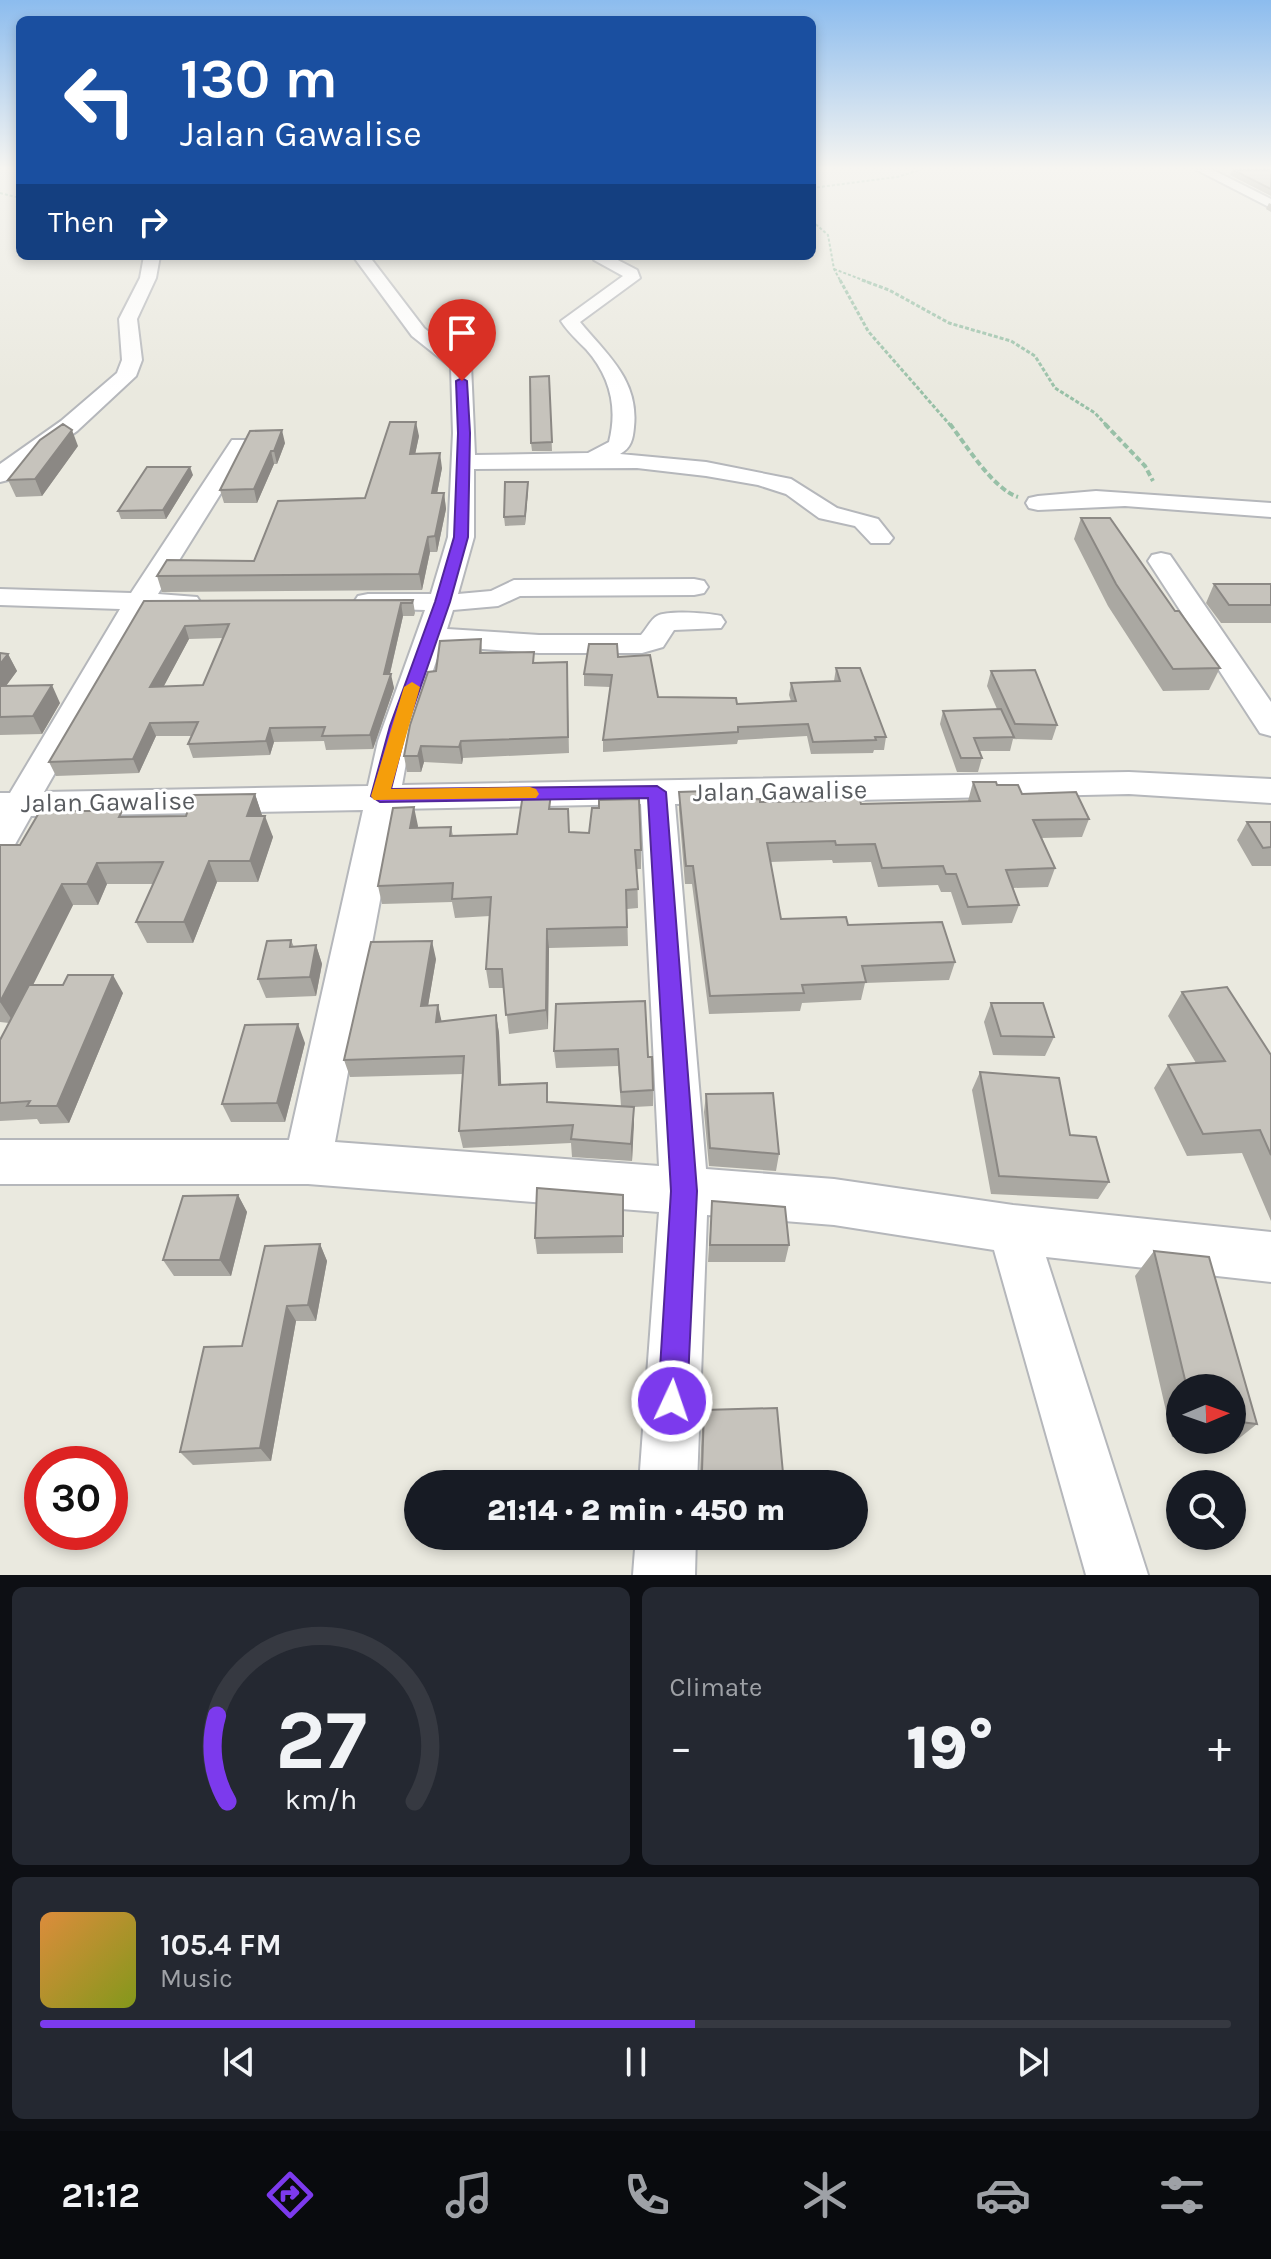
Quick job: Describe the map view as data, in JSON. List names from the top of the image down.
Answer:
{
  "streets": {
    "street": ["Jalan Gawalise"]
  },
  "north": "right",
  "page": {
    "turn": ["130 m", "Jalan Gawalise"],
    "then": "Then",
    "limit": "30",
    "trip": "21:14 · 2 min · 450 m",
    "tile": "Climate",
    "heat": ["−", "19°", "+"],
    "song": ["105.4 FM", "Music"],
    "tabs": "21:12",
    "gauge": ["27", "km/h"]
  }
}
